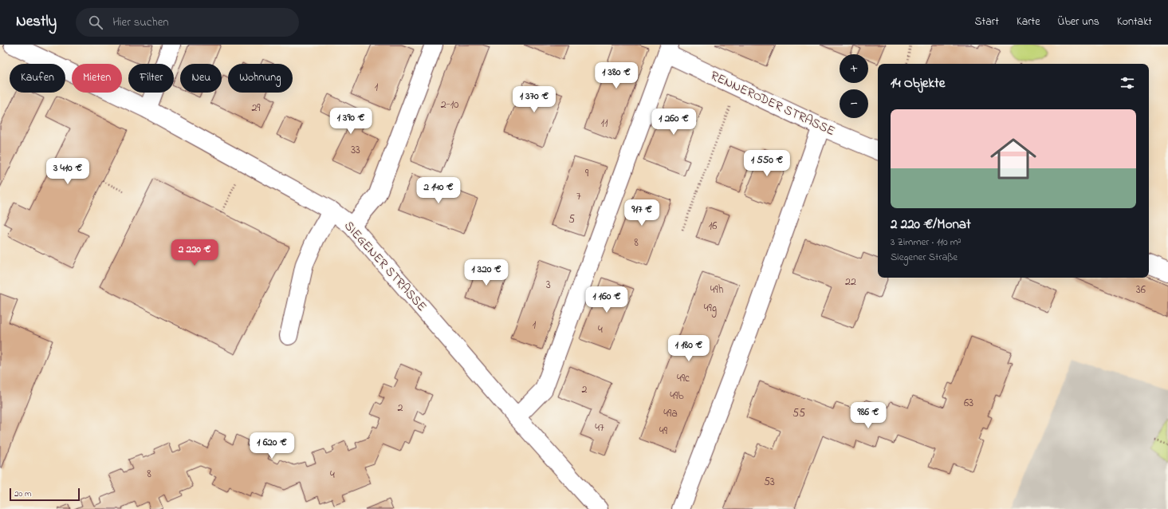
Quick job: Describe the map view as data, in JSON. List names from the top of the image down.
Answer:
{
  "streets": {
    "street": ["RENNERODER STRASSE", "SIEGENER STRASSE"]
  },
  "house_numbers": [
    "1",
    "2-10",
    "29",
    "11",
    "33",
    "9",
    "7",
    "5",
    "16",
    "8",
    "22",
    "3",
    "49h",
    "36",
    "49g",
    "1",
    "4",
    "49c",
    "2",
    "49b",
    "63",
    "2",
    "49a",
    "55",
    "47",
    "49",
    "8",
    "4",
    "53"
  ],
  "scale_bar": "20 m",
  "page": {
    "header": "Nestly",
    "search": "Hier suchen",
    "nav": [
      "Start",
      "Karte",
      "Über uns",
      "Kontakt"
    ],
    "map_buttons": ["+", "−"],
    "price": [
      "1 380 €",
      "1 370 €",
      "1 390 €",
      "1 260 €",
      "1 550 €",
      "3 410 €",
      "2 140 €",
      "917 €",
      "2 220 €",
      "1 320 €",
      "1 160 €",
      "1 180 €",
      "986 €",
      "1 620 €"
    ],
    "chip": [
      "Kaufen",
      "Mieten",
      "Filter",
      "Neu",
      "Wohnung"
    ],
    "heading": "14 Objekte",
    "list": [
      {
        "name": "2 220 €/Monat",
        "note": "3 Zimmer · 110 m² · Siegener Straße"
      }
    ],
    "scale": "20 m"
  }
}
